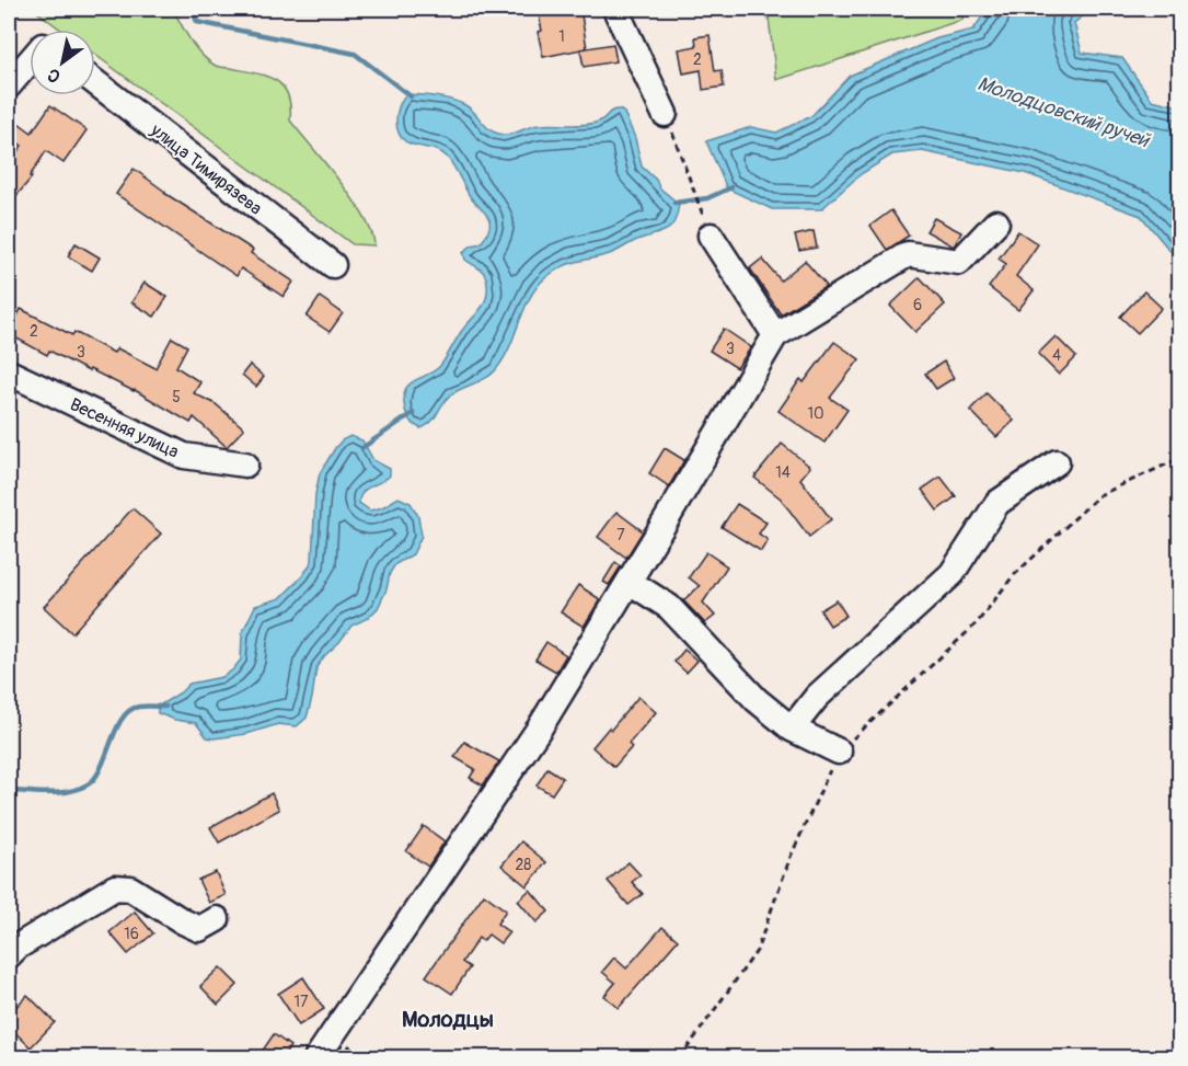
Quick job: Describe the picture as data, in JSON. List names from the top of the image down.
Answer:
{
  "streets": {
    "street": ["улица Тимирязева", "Весенняя улица"]
  },
  "districts": ["Молодцы"],
  "water": ["Молодцовский ручей"],
  "house_numbers": [
    "1",
    "2",
    "6",
    "2",
    "3",
    "3",
    "4",
    "5",
    "10",
    "14",
    "7",
    "28",
    "16",
    "17"
  ],
  "north": "bottom left"
}
